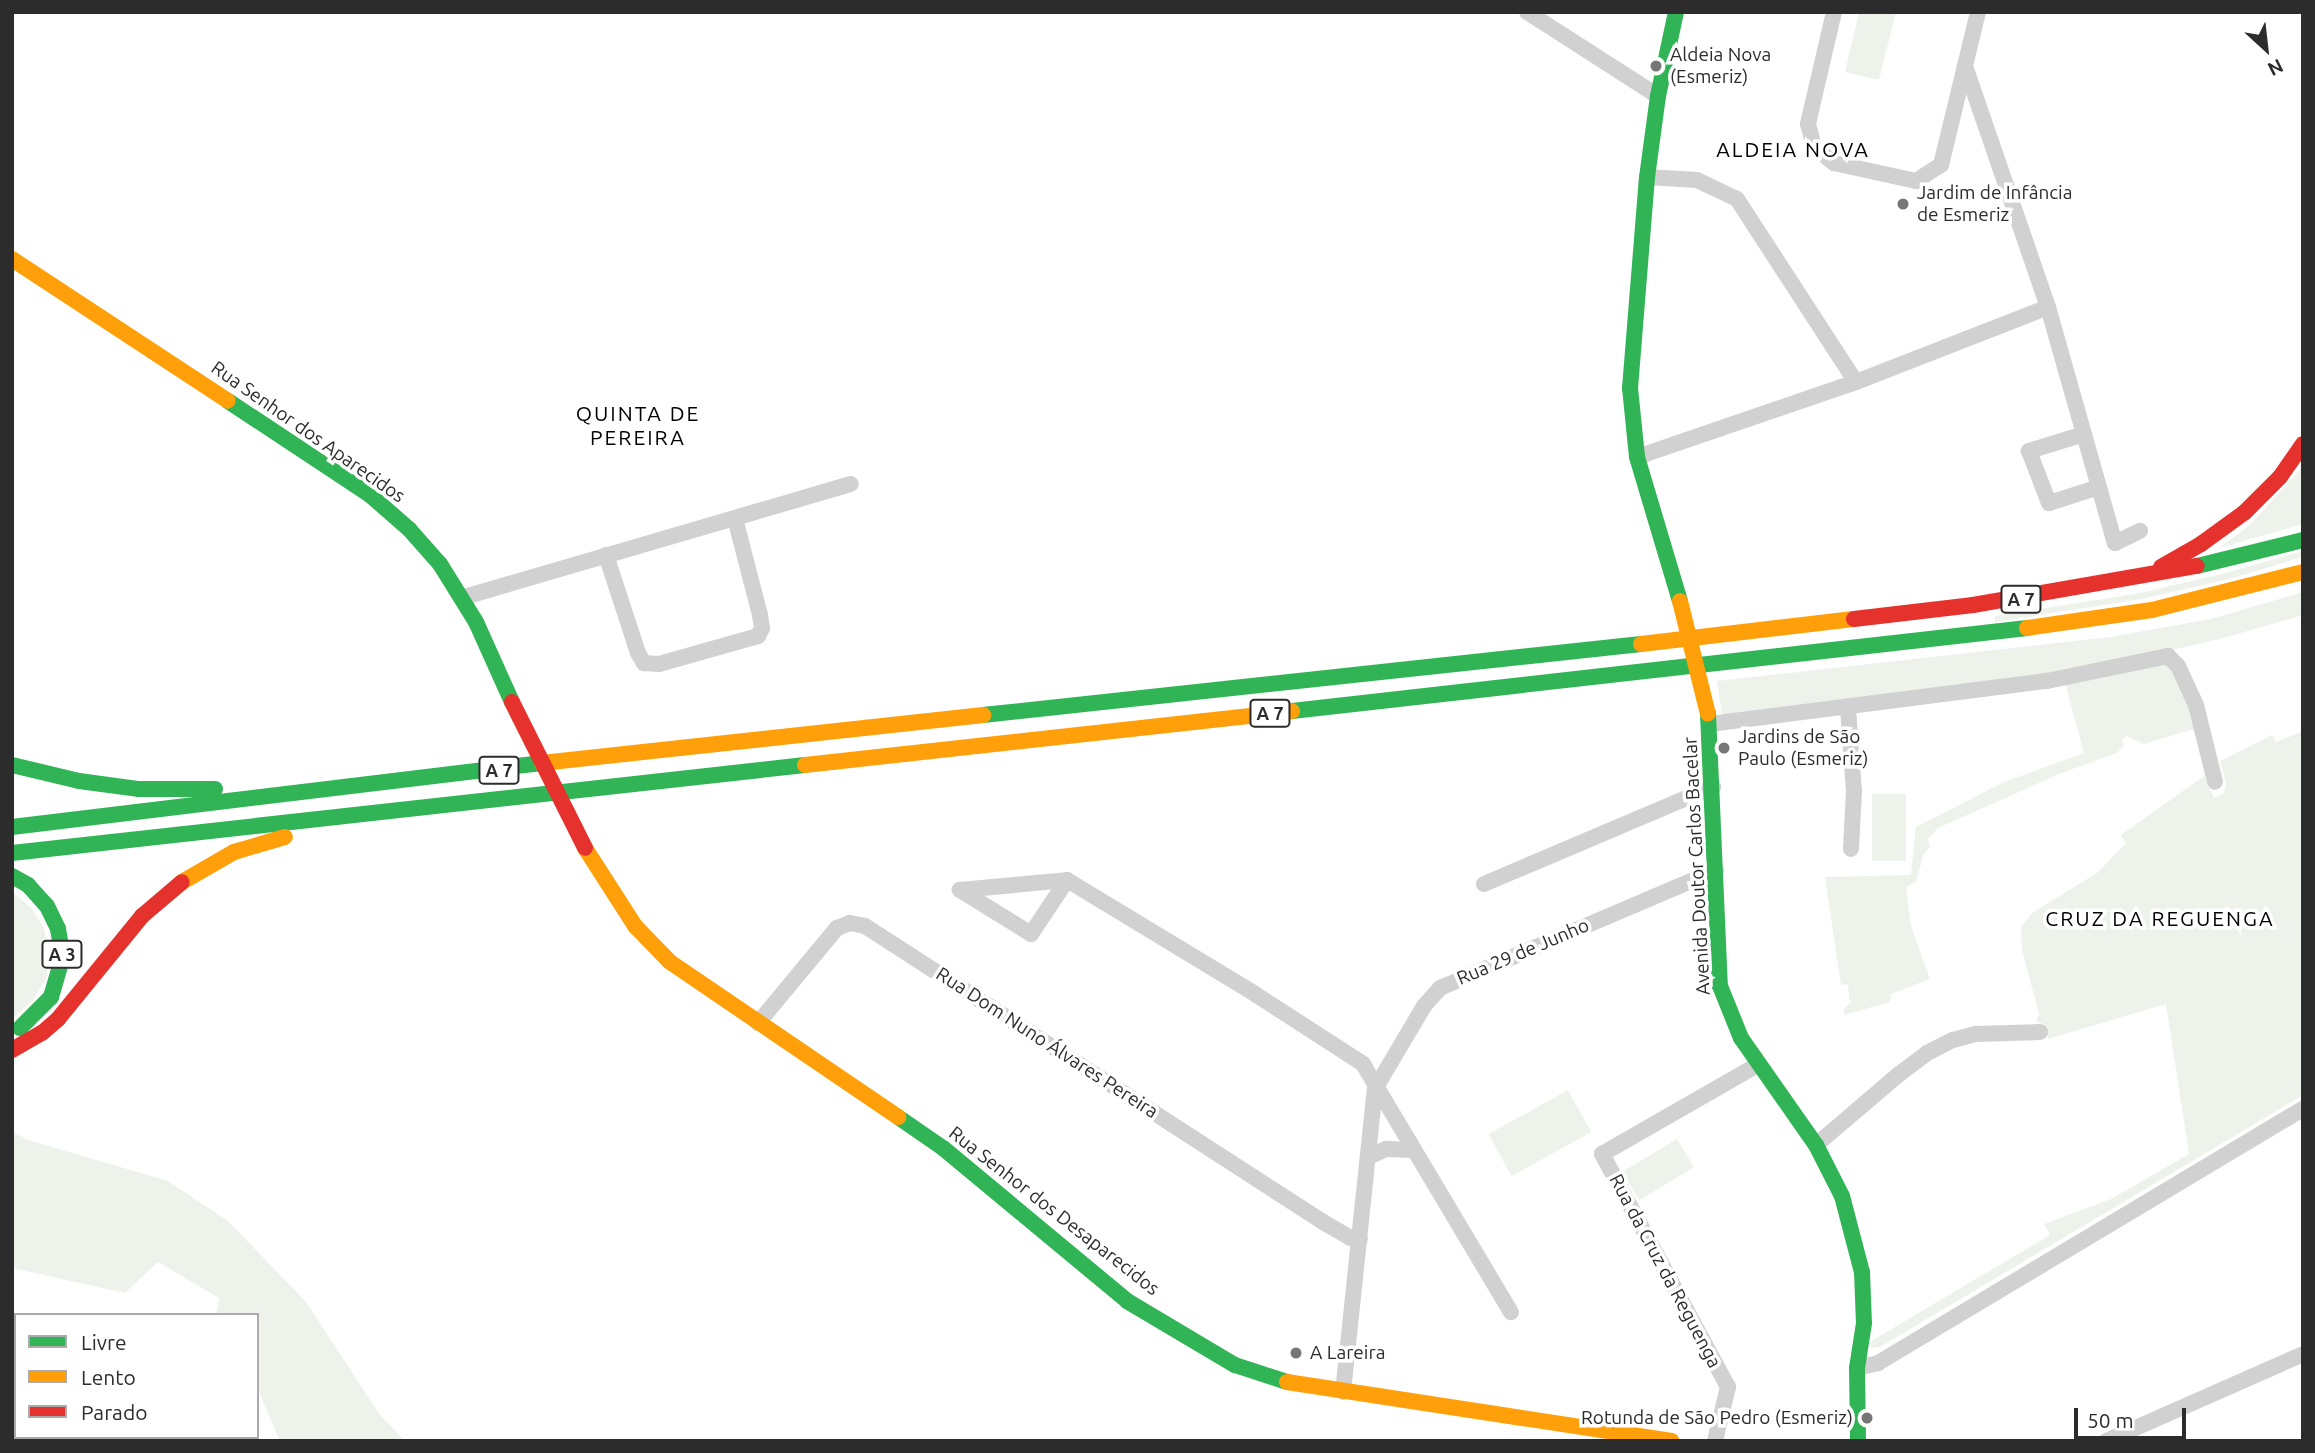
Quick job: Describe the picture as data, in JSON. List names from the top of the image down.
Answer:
{
  "streets": {
    "main road": [
      "Rua Senhor dos Aparecidos",
      "A 7",
      "Avenida Doutor Carlos Bacelar",
      "A 3",
      "Rua Senhor dos Desaparecidos"
    ],
    "street": ["Rua 29 de Junho", "Rua Dom Nuno Álvares Pereira", "Rua da Cruz da Reguenga"]
  },
  "crossings": [
    ["Rua Senhor dos Aparecidos", "Rua Senhor dos Desaparecidos"],
    ["Avenida Doutor Carlos Bacelar", "Rua 29 de Junho"],
    ["Avenida Doutor Carlos Bacelar", "Rua da Cruz da Reguenga"],
    ["Rua Dom Nuno Álvares Pereira", "Rua Senhor dos Desaparecidos"]
  ],
  "districts": ["ALDEIA NOVA", "QUINTA DE PEREIRA", "CRUZ DA REGUENGA"],
  "places": [
    "Aldeia Nova (Esmeriz)",
    "Jardim de Infância de Esmeriz",
    "Jardins de São Paulo (Esmeriz)",
    "A Lareira",
    "Rotunda de São Pedro (Esmeriz)"
  ],
  "legend": ["Livre", "Lento", "Parado"],
  "scale_bar": "50 m",
  "north": "bottom right"
}
